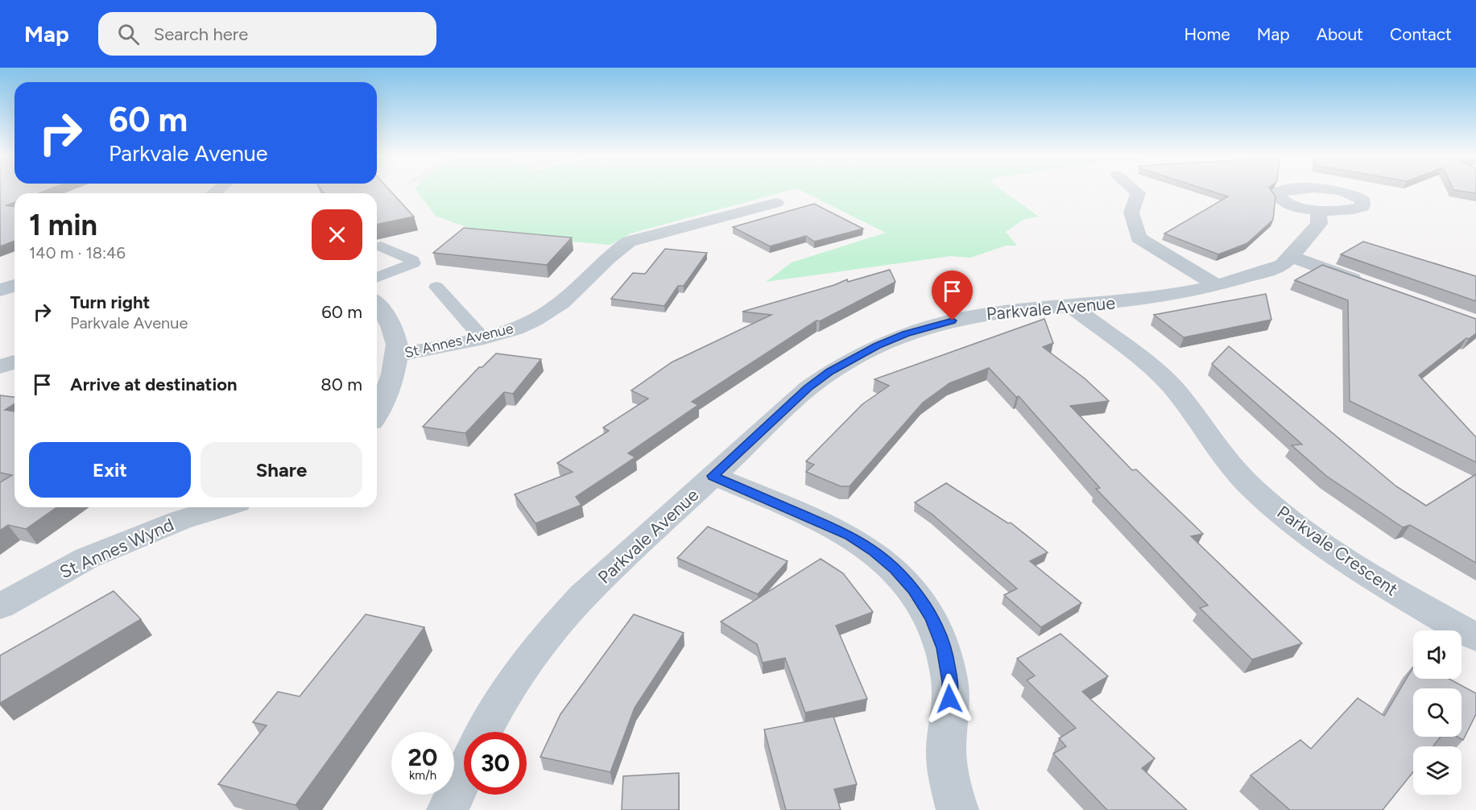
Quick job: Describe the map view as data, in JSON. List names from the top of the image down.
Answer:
{
  "streets": {
    "street": [
      "Parkvale Avenue",
      "St Annes Avenue",
      "St Annes Wynd",
      "Parkvale Crescent"
    ]
  },
  "crossings": [
    ["Parkvale Avenue", "Parkvale Crescent"]
  ],
  "page": {
    "header": "Map",
    "search": "Search here",
    "nav": [
      "Home",
      "Map",
      "About",
      "Contact"
    ],
    "turn": ["60 m", "Parkvale Avenue"],
    "heading": ["1 min", "140 m · 18:46"],
    "list": [
      {
        "name": "Turn right",
        "note": "Parkvale Avenue",
        "value": "60 m"
      },
      {
        "name": "Arrive at destination",
        "value": "80 m"
      }
    ],
    "buttons": ["Exit", "Share"],
    "speed": "20 km/h",
    "limit": "30"
  }
}
